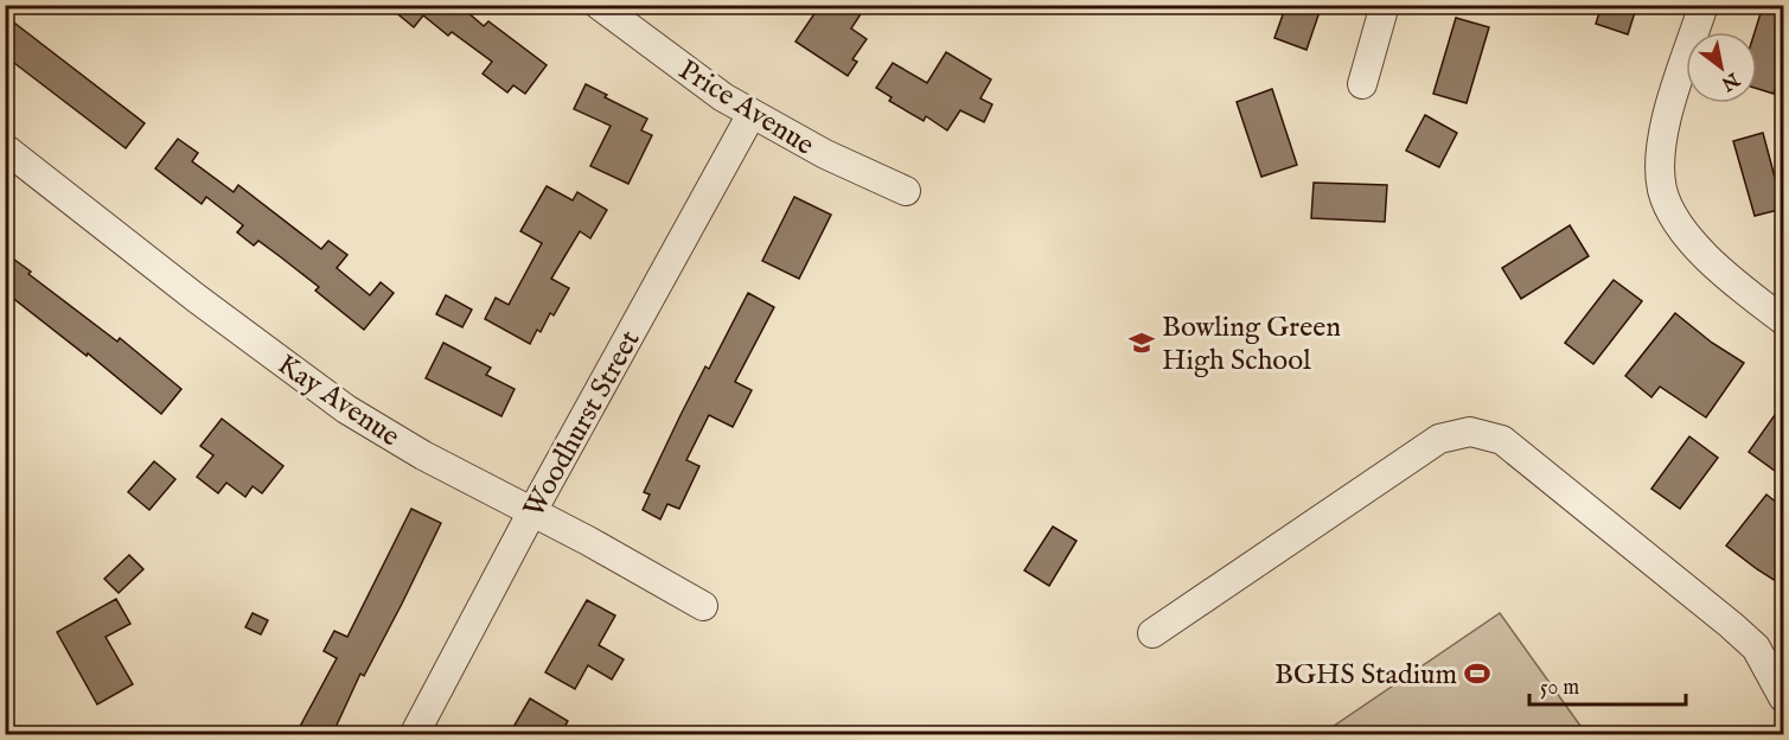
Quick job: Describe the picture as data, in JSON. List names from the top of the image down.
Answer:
{
  "streets": {
    "street": ["Price Avenue", "Kay Avenue", "Woodhurst Street"]
  },
  "crossings": [
    ["Price Avenue", "Woodhurst Street"],
    ["Kay Avenue", "Woodhurst Street"]
  ],
  "places": {
    "school or university": ["Bowling Green High School"],
    "sports": ["BGHS Stadium"]
  },
  "scale_bar": "50 m",
  "north": "bottom right"
}
